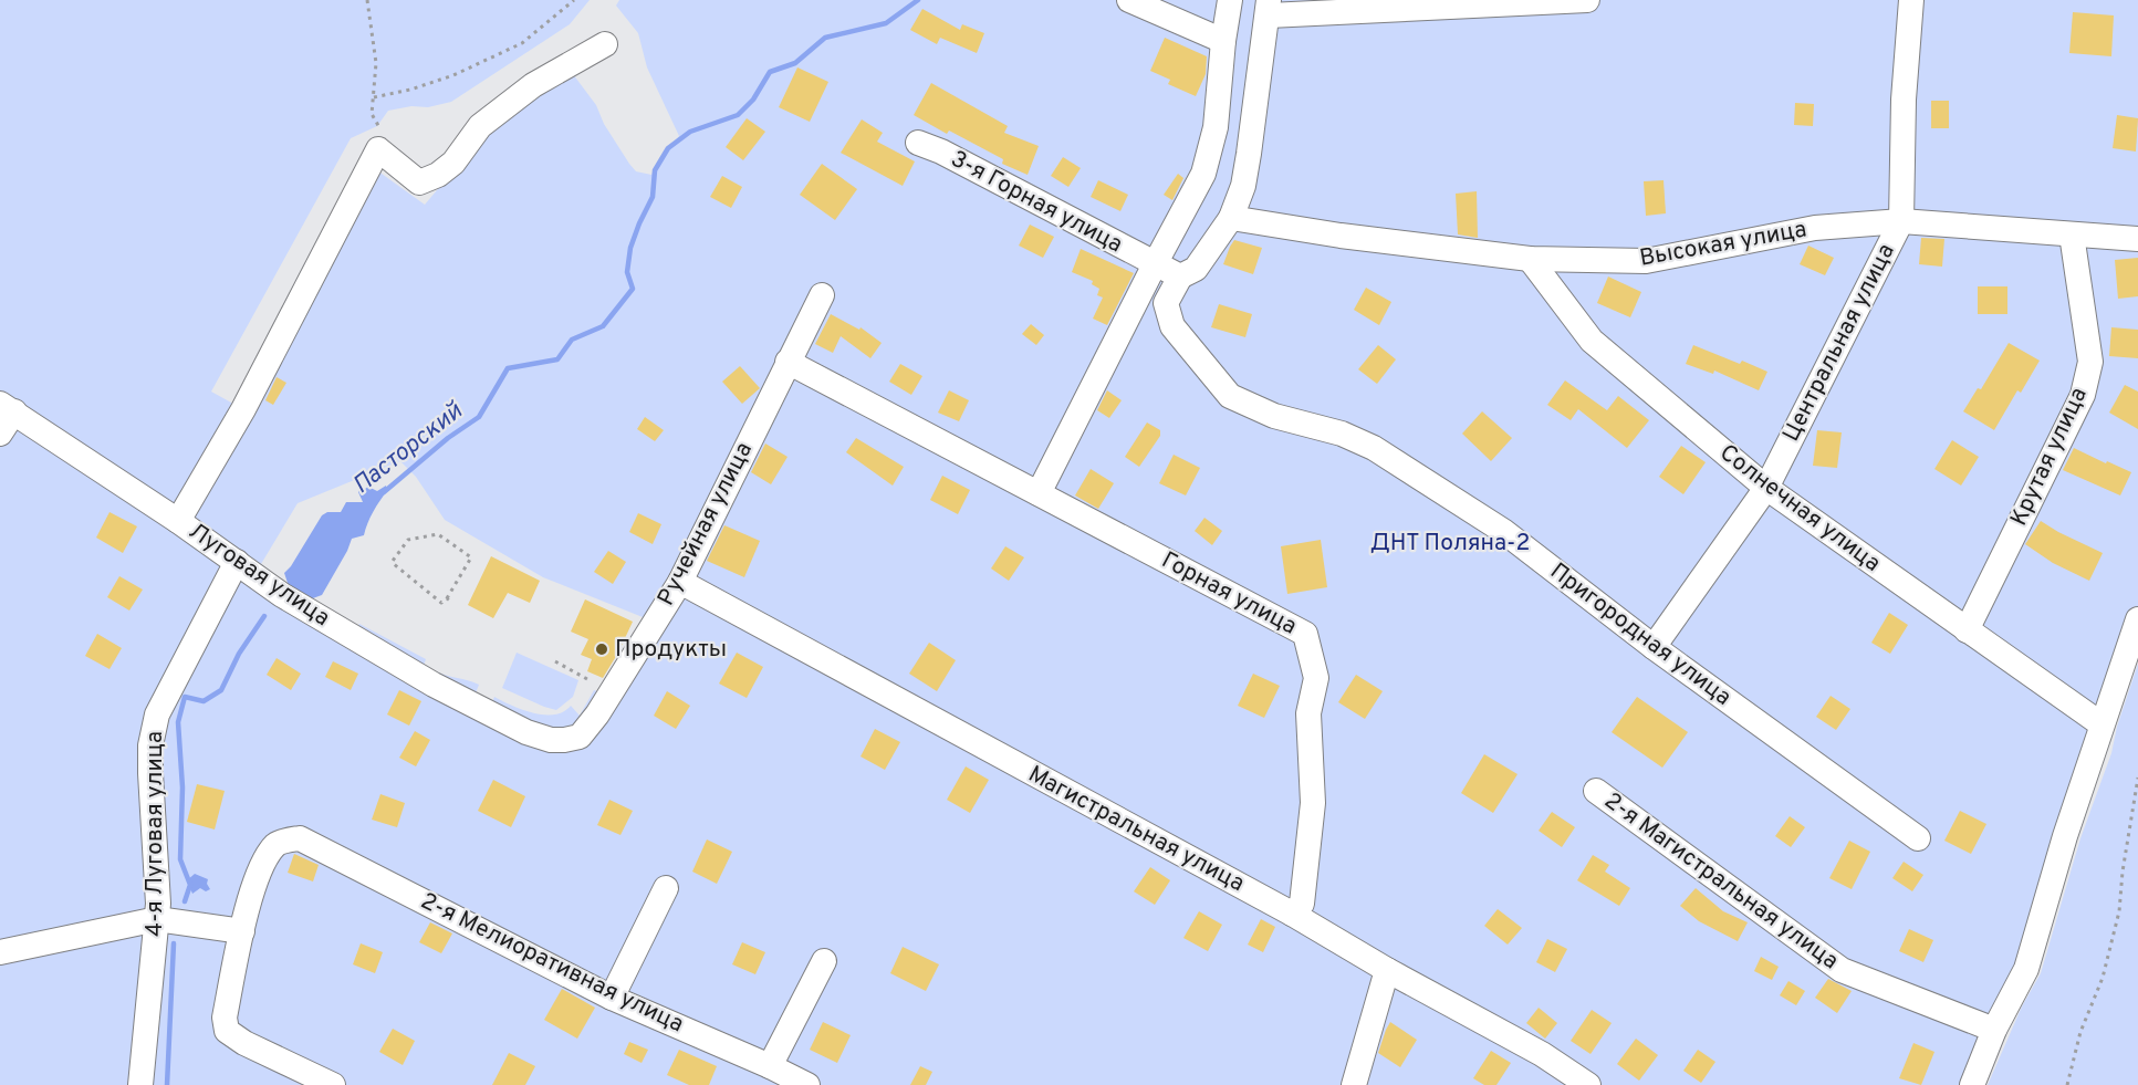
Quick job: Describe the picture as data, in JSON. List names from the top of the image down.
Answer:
{
  "streets": {
    "street": [
      "3-я Горная улица",
      "Высокая улица",
      "Центральная улица",
      "Крутая улица",
      "Солнечная улица",
      "Ручейная улица",
      "Луговая улица",
      "Горная улица",
      "Пригородная улица",
      "Магистральная улица",
      "4-я Луговая улица",
      "2-я Магистральная улица",
      "2-я Мелиоративная улица"
    ]
  },
  "crossings": [
    ["3-я Горная улица", "Пригородная улица"],
    ["Высокая улица", "Центральная улица"],
    ["Высокая улица", "Крутая улица"],
    ["Высокая улица", "Солнечная улица"],
    ["Центральная улица", "Солнечная улица"],
    ["Центральная улица", "Пригородная улица"],
    ["Крутая улица", "Солнечная улица"],
    ["Ручейная улица", "Луговая улица"],
    ["Ручейная улица", "Горная улица"],
    ["Ручейная улица", "Магистральная улица"],
    ["Луговая улица", "4-я Луговая улица"],
    ["Горная улица", "Магистральная улица"]
  ],
  "water": ["Пасторский"],
  "parks": ["ДНТ Поляна-2"],
  "places": ["Продукты"]
}
